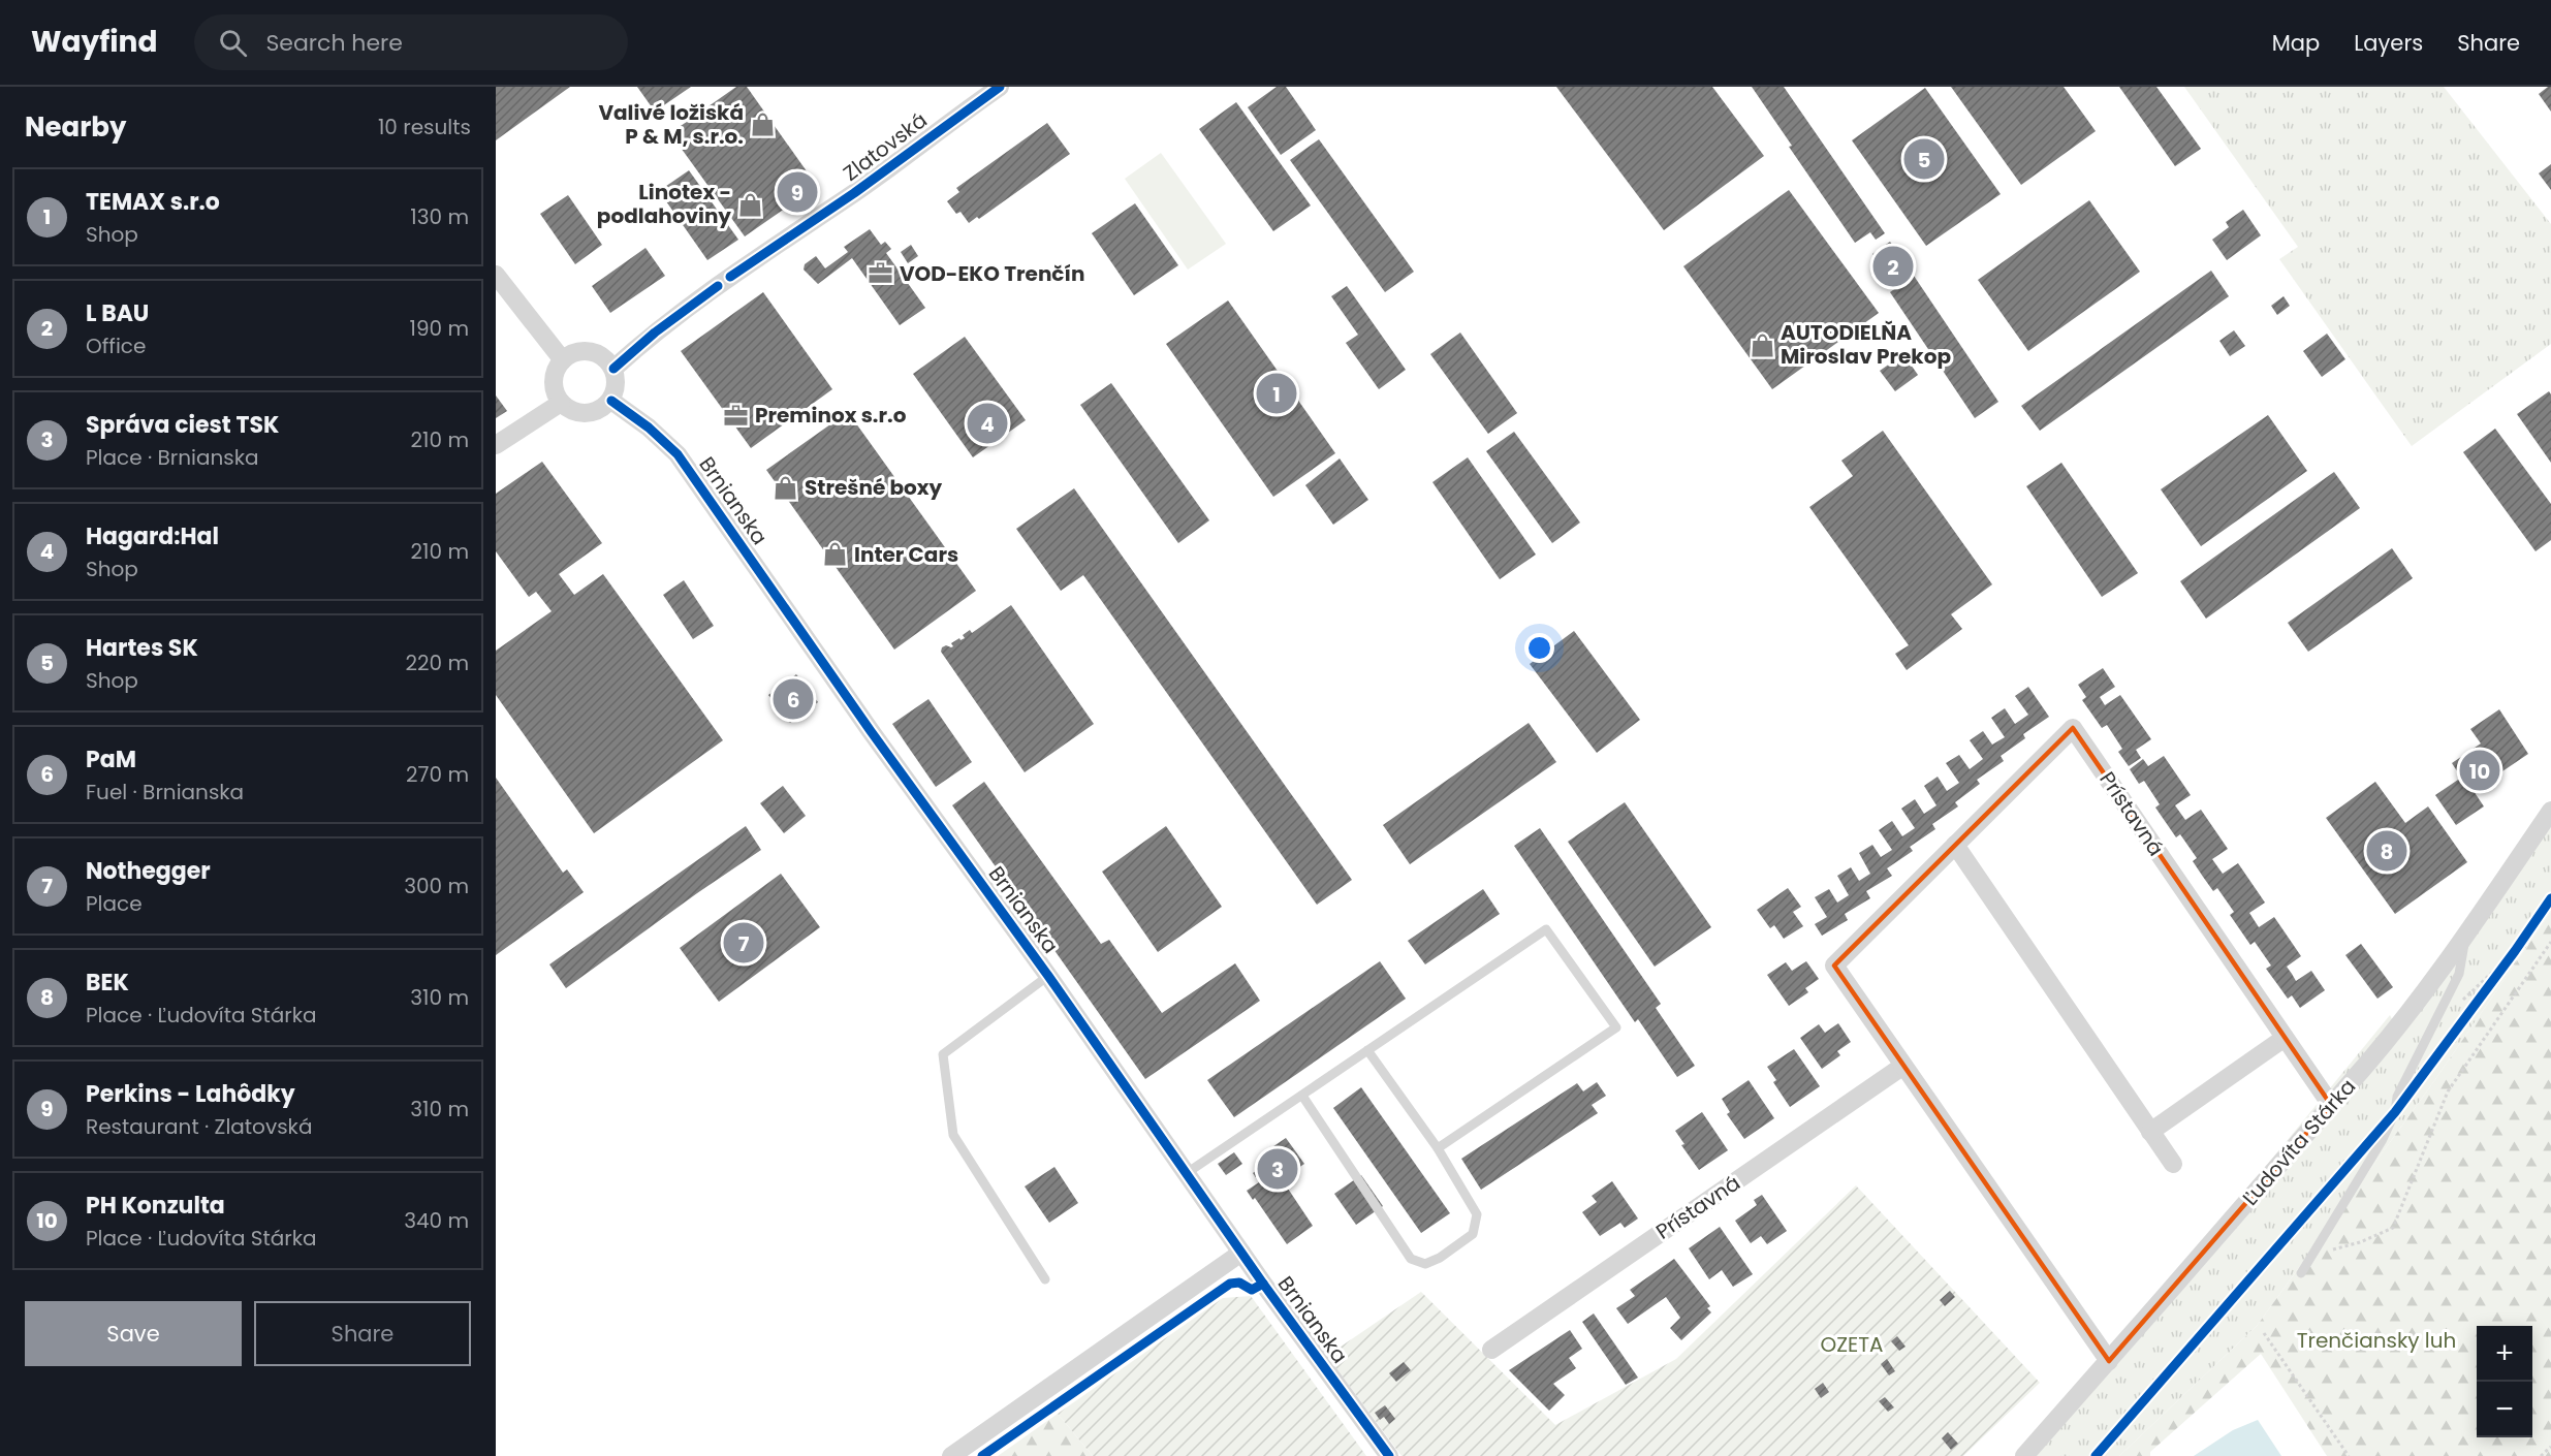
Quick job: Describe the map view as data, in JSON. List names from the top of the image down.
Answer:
{
  "streets": {
    "street": [
      "Zlatovská",
      "Brnianska",
      "Prístavná",
      "Ľudovíta Stárka"
    ]
  },
  "crossings": [
    ["Zlatovská", "Brnianska"],
    ["Prístavná", "Ľudovíta Stárka"]
  ],
  "parks": ["Trenčiansky luh", "OZETA"],
  "places": {
    "shop": [
      "Valivé ložiská P & M, s.r.o.",
      "Linotex - podlahoviny",
      "AUTODIELŇA Miroslav Prekop",
      "Strešné boxy",
      "Inter Cars"
    ],
    "office": ["VOD-EKO Trenčín", "Preminox s.r.o"]
  },
  "page": {
    "header": "Wayfind",
    "search": "Search here",
    "nav": ["Map", "Layers", "Share"],
    "heading": ["Nearby", "10 results"],
    "pins": [
      "5",
      "9",
      "2",
      "1",
      "4",
      "6",
      "10",
      "8",
      "7",
      "3"
    ],
    "list": [
      {
        "mark": "1",
        "name": "TEMAX s.r.o",
        "note": "Shop",
        "value": "130 m"
      },
      {
        "mark": "2",
        "name": "L BAU",
        "note": "Office",
        "value": "190 m"
      },
      {
        "mark": "3",
        "name": "Správa ciest TSK",
        "note": "Place · Brnianska",
        "value": "210 m"
      },
      {
        "mark": "4",
        "name": "Hagard:Hal",
        "note": "Shop",
        "value": "210 m"
      },
      {
        "mark": "5",
        "name": "Hartes SK",
        "note": "Shop",
        "value": "220 m"
      },
      {
        "mark": "6",
        "name": "PaM",
        "note": "Fuel · Brnianska",
        "value": "270 m"
      },
      {
        "mark": "7",
        "name": "Nothegger",
        "note": "Place",
        "value": "300 m"
      },
      {
        "mark": "8",
        "name": "BEK",
        "note": "Place · Ľudovíta Stárka",
        "value": "310 m"
      },
      {
        "mark": "9",
        "name": "Perkins - Lahôdky",
        "note": "Restaurant · Zlatovská",
        "value": "310 m"
      },
      {
        "mark": "10",
        "name": "PH Konzulta",
        "note": "Place · Ľudovíta Stárka",
        "value": "340 m"
      }
    ],
    "buttons": ["Save", "Share"],
    "map_buttons": ["+", "−"]
  }
}
